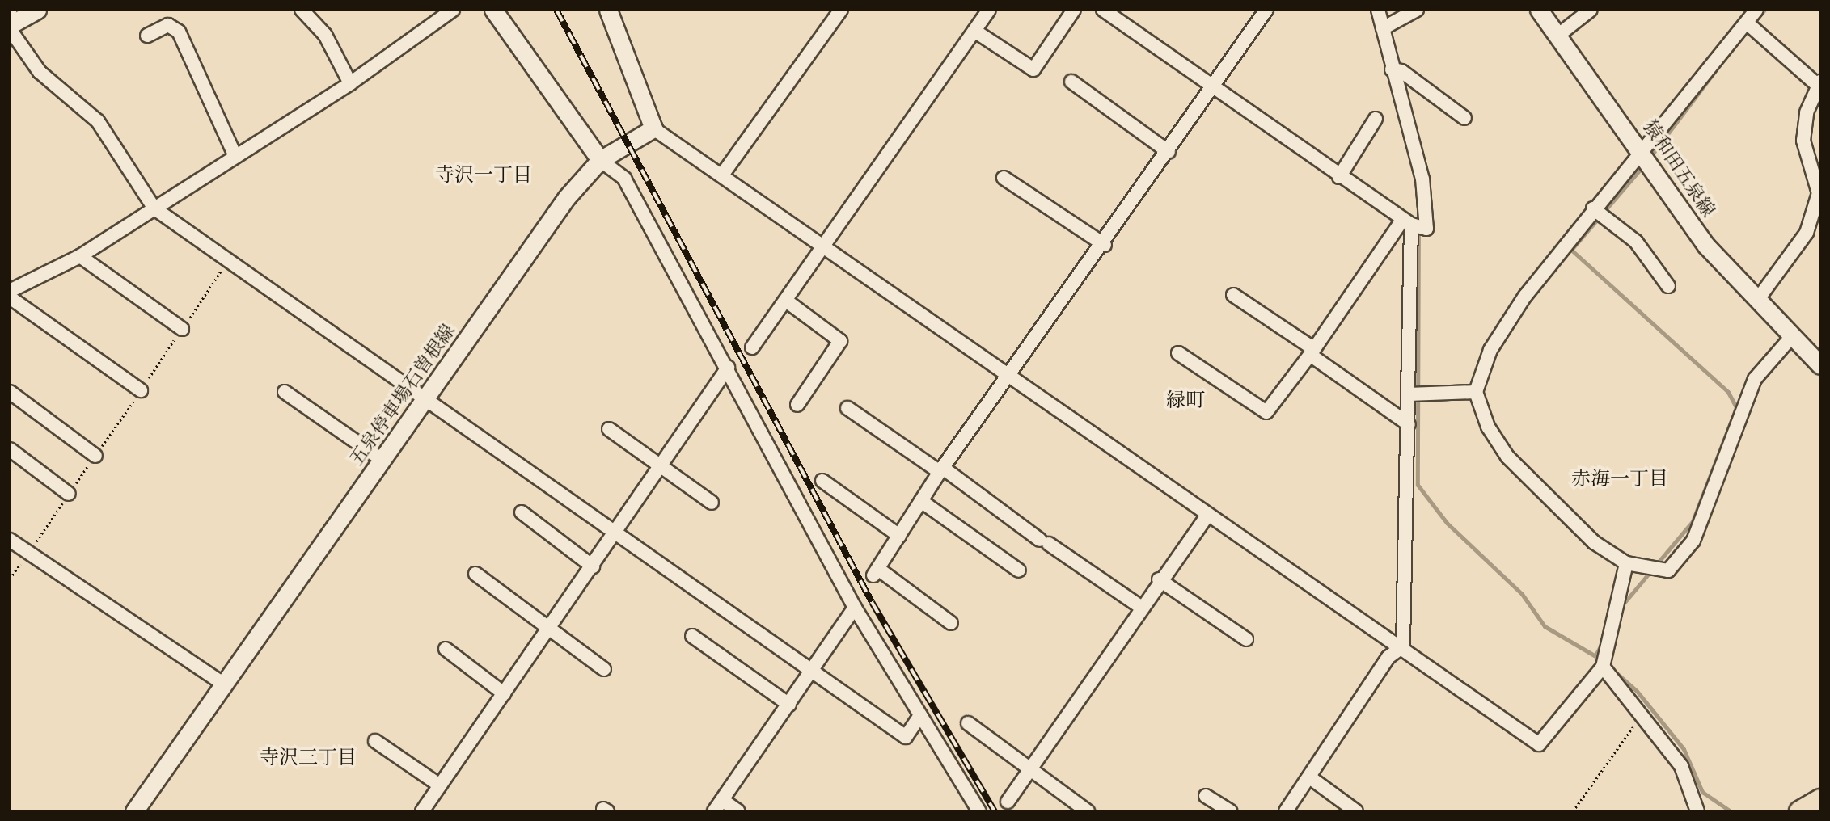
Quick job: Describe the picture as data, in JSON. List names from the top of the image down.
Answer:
{
  "streets": {
    "main road": ["猿和田五泉線", "五泉停車場石曽根線"]
  },
  "districts": [
    "寺沢一丁目",
    "緑町",
    "赤海一丁目",
    "寺沢三丁目"
  ]
}
